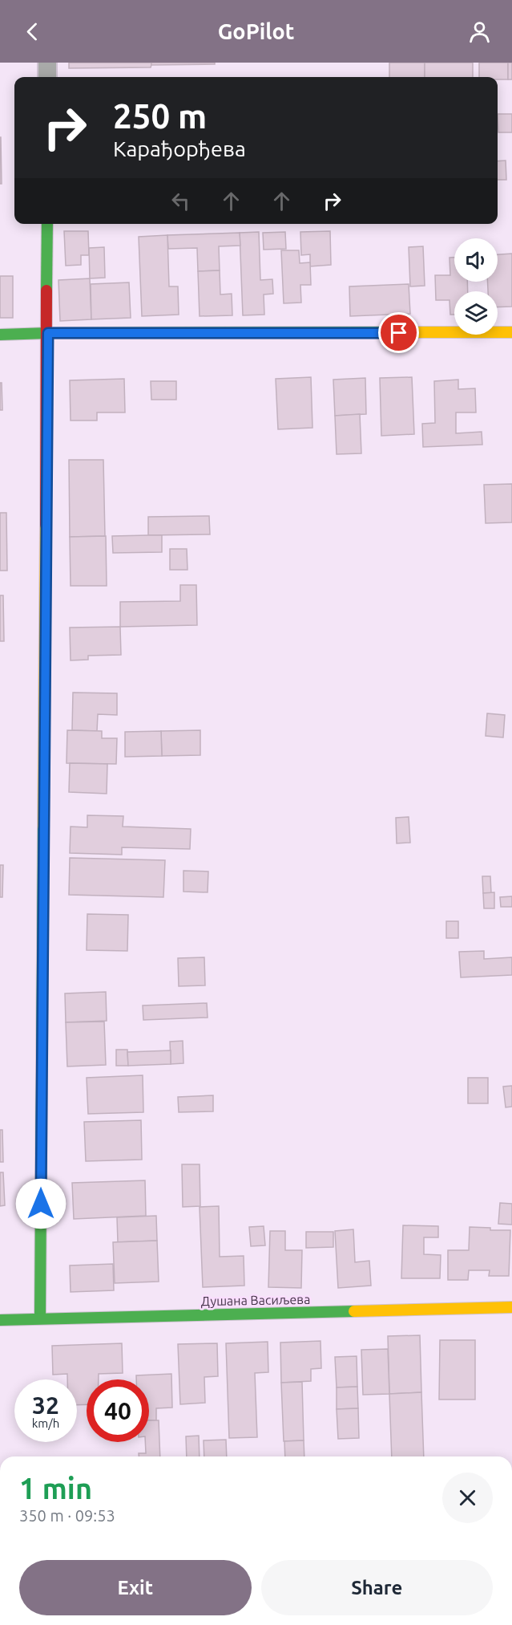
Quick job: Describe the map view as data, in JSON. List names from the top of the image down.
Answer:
{
  "streets": {
    "street": ["Душана Васиљева"]
  },
  "page": {
    "header": "GoPilot",
    "turn": ["250 m", "Карађорђева"],
    "speed": "32 km/h",
    "limit": "40",
    "heading": ["1 min", "350 m · 09:53"],
    "buttons": ["Exit", "Share"]
  }
}
